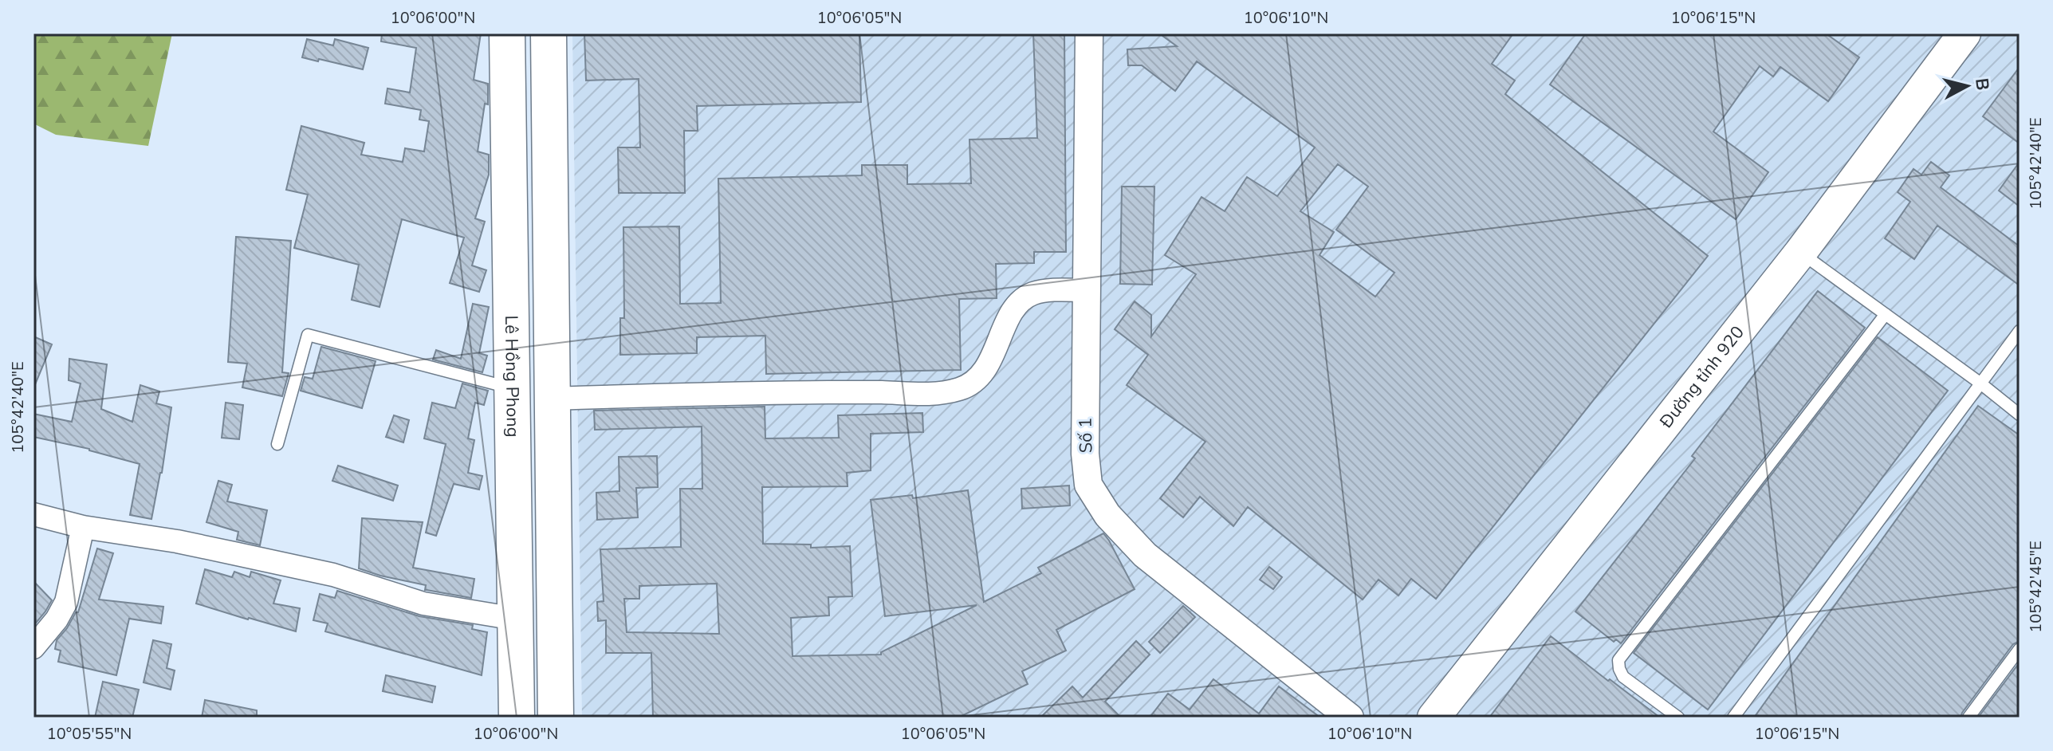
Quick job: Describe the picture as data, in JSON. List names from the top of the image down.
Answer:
{
  "streets": {
    "highway": ["Lê Hồng Phong"],
    "main road": ["Đường tỉnh 920"],
    "street": ["Số 1"]
  },
  "north": "right",
  "coordinates": [
    "10°06'00\"N",
    "10°06'05\"N",
    "10°06'10\"N",
    "10°06'15\"N",
    "105°42'40\"E",
    "105°42'45\"E",
    "10°05'55\"N"
  ]
}
